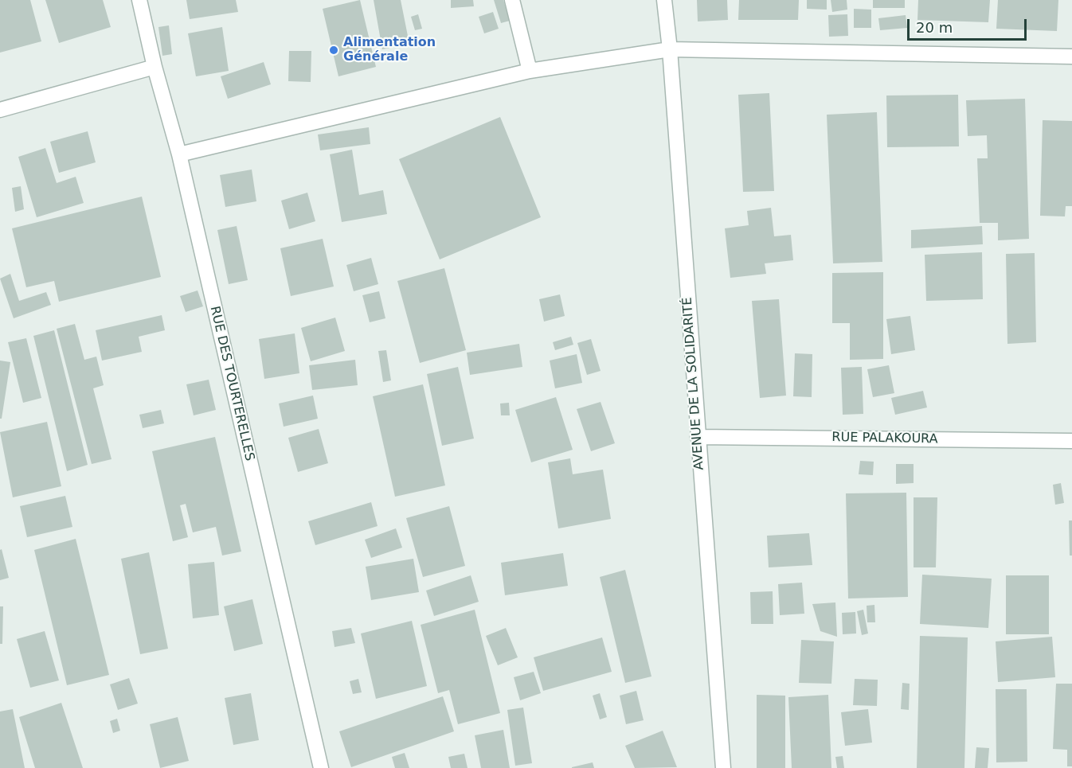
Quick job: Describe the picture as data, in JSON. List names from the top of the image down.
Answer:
{
  "streets": {
    "street": ["RUE DES TOURTERELLES", "AVENUE DE LA SOLIDARITÉ", "RUE PALAKOURA"]
  },
  "crossings": [
    ["AVENUE DE LA SOLIDARITÉ", "RUE PALAKOURA"]
  ],
  "places": ["Alimentation Générale"],
  "scale_bar": "20 m"
}
